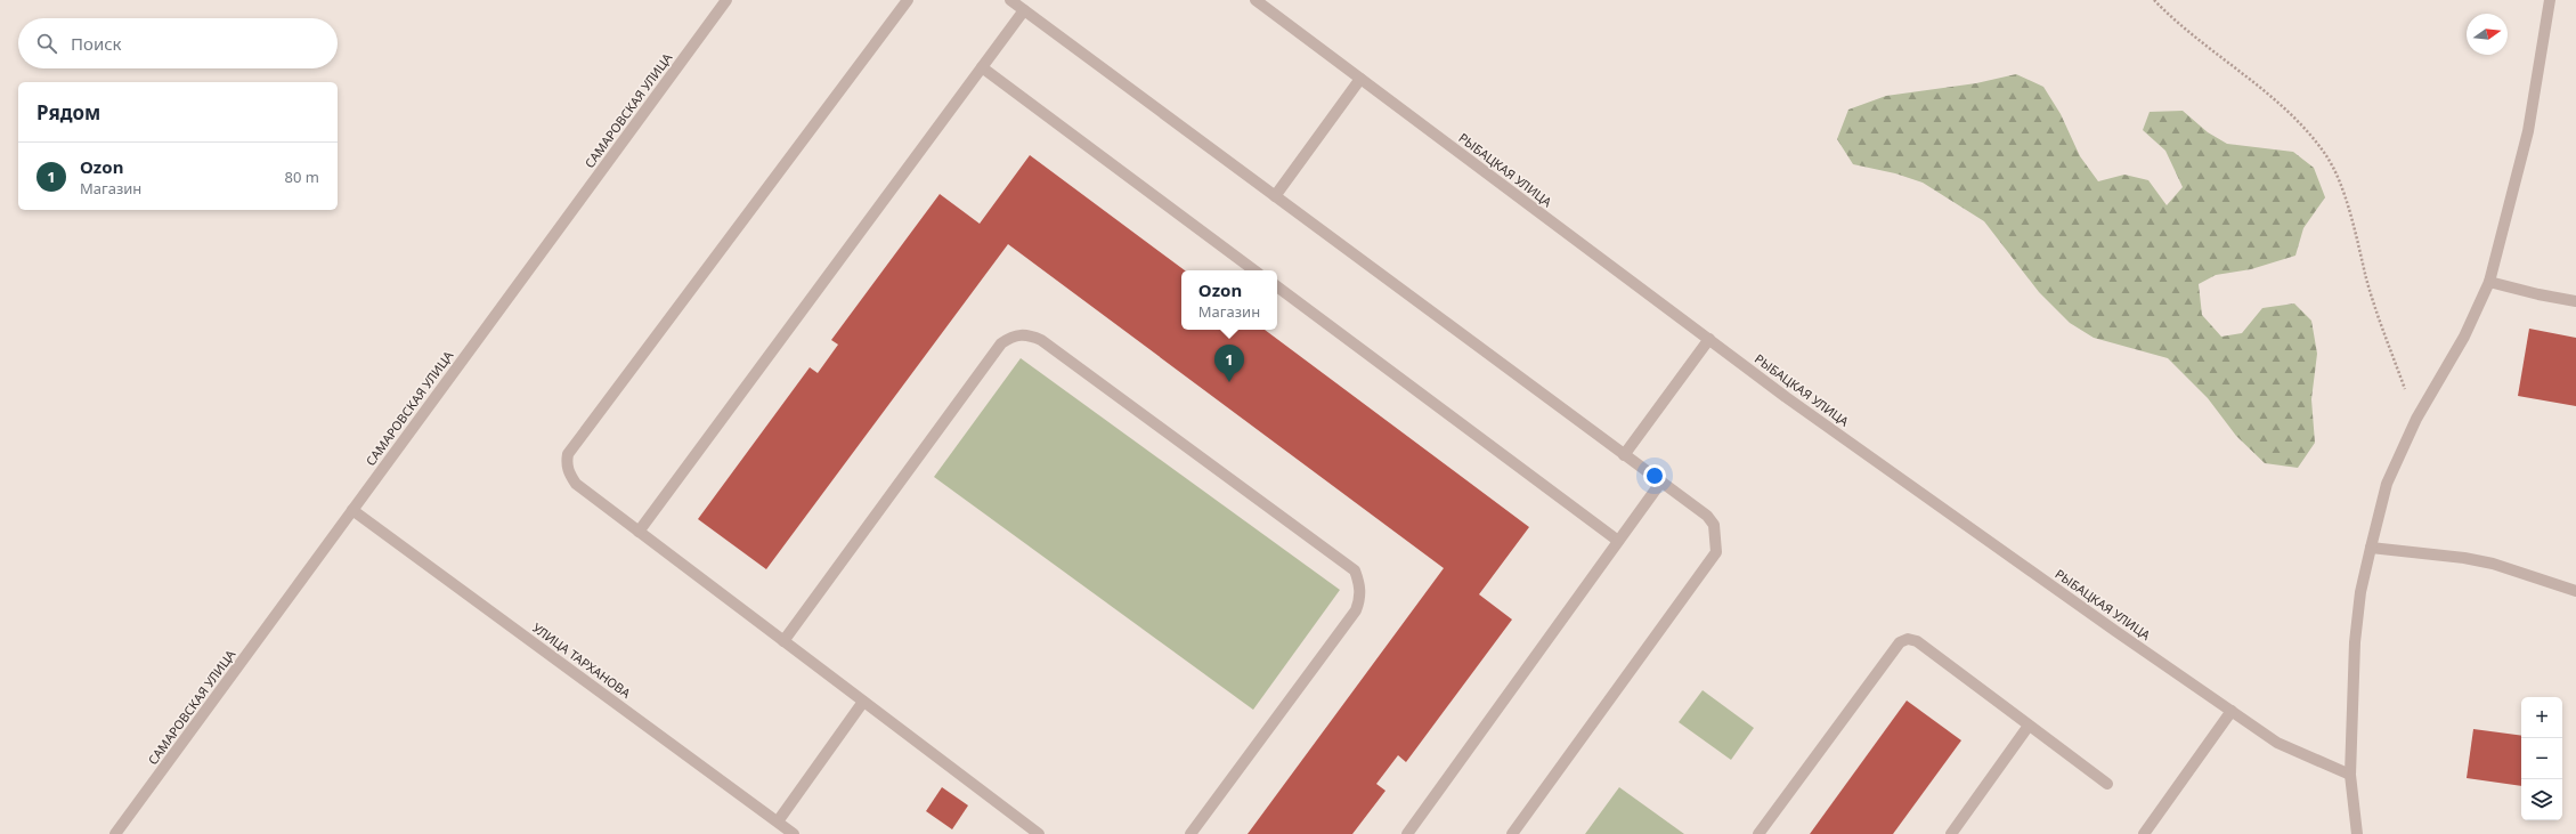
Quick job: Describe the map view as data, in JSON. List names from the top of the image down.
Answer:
{
  "streets": {
    "street": ["САМАРОВСКАЯ УЛИЦА", "РЫБАЦКАЯ УЛИЦА", "УЛИЦА ТАРХАНОВА"]
  },
  "crossings": [
    ["САМАРОВСКАЯ УЛИЦА", "УЛИЦА ТАРХАНОВА"]
  ],
  "north": "right",
  "page": {
    "search": "Поиск",
    "heading": "Рядом",
    "list": [
      {
        "mark": "1",
        "name": "Ozon",
        "note": "Магазин",
        "value": "80 m"
      }
    ],
    "popup": ["Ozon", "Магазин"],
    "pins": "1",
    "map_buttons": ["+", "−"]
  }
}
